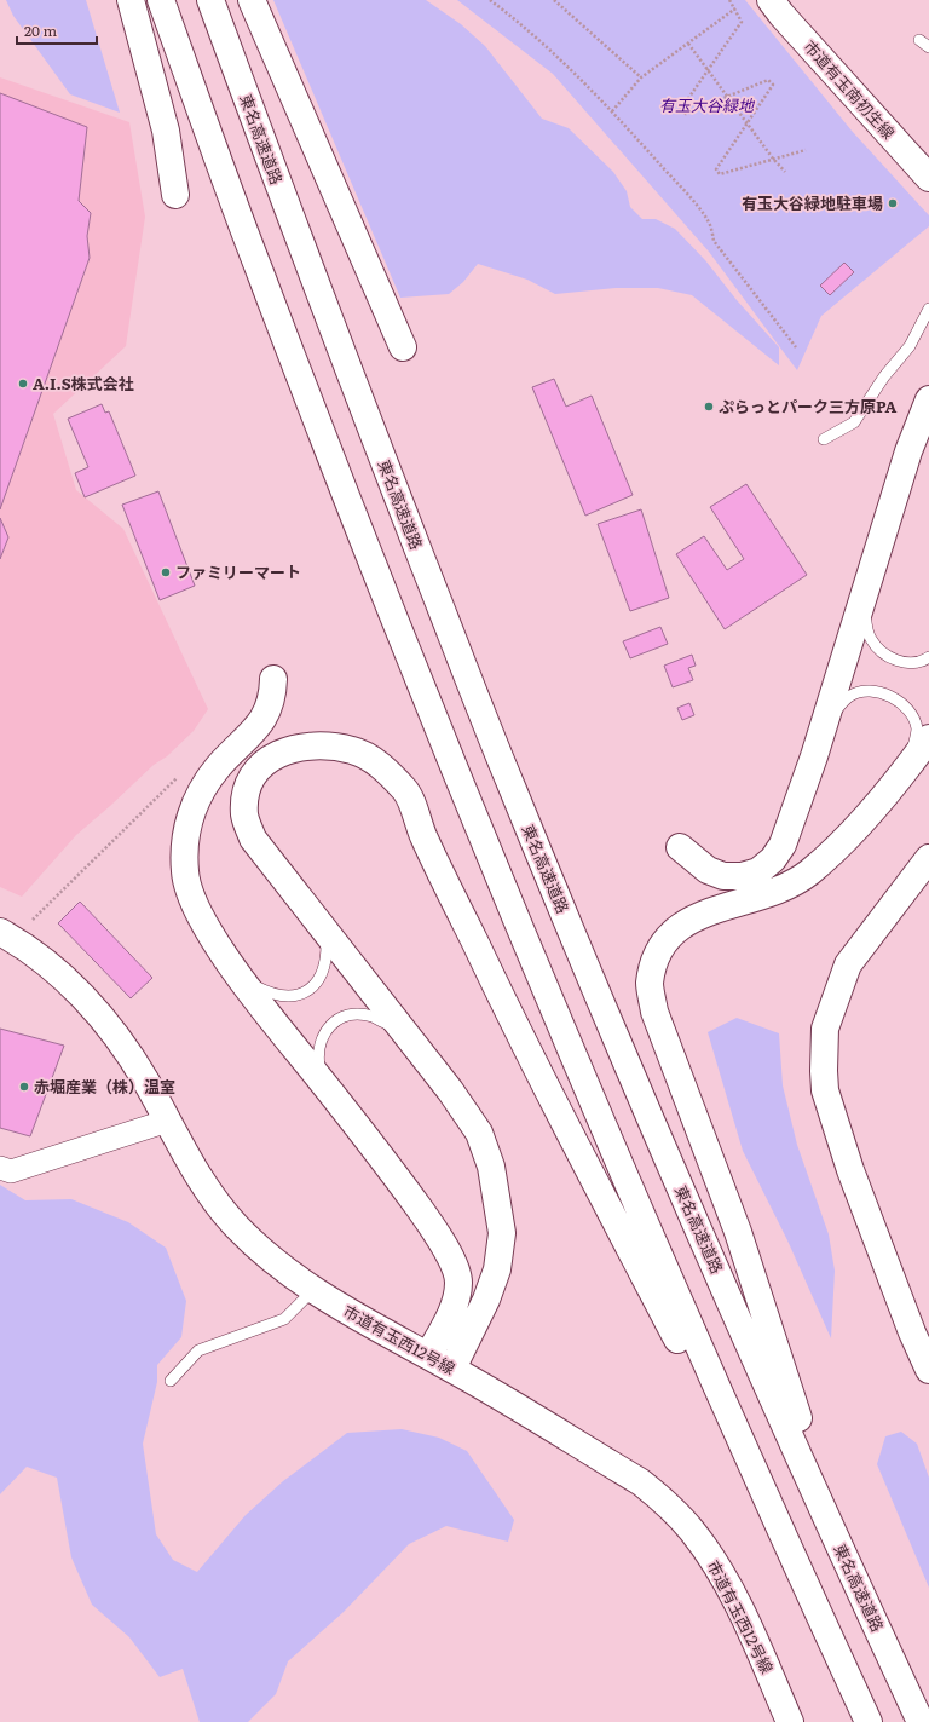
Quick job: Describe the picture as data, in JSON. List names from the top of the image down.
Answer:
{
  "streets": {
    "main road": ["市道有玉南初生線", "東名高速道路", "市道有玉西12号線"]
  },
  "parks": ["有玉大谷緑地"],
  "places": [
    "有玉大谷緑地駐車場",
    "A.I.S株式会社",
    "ぷらっとパーク三方原PA",
    "ファミリーマート",
    "赤堀産業（株）温室"
  ],
  "scale_bar": "20 m"
}
